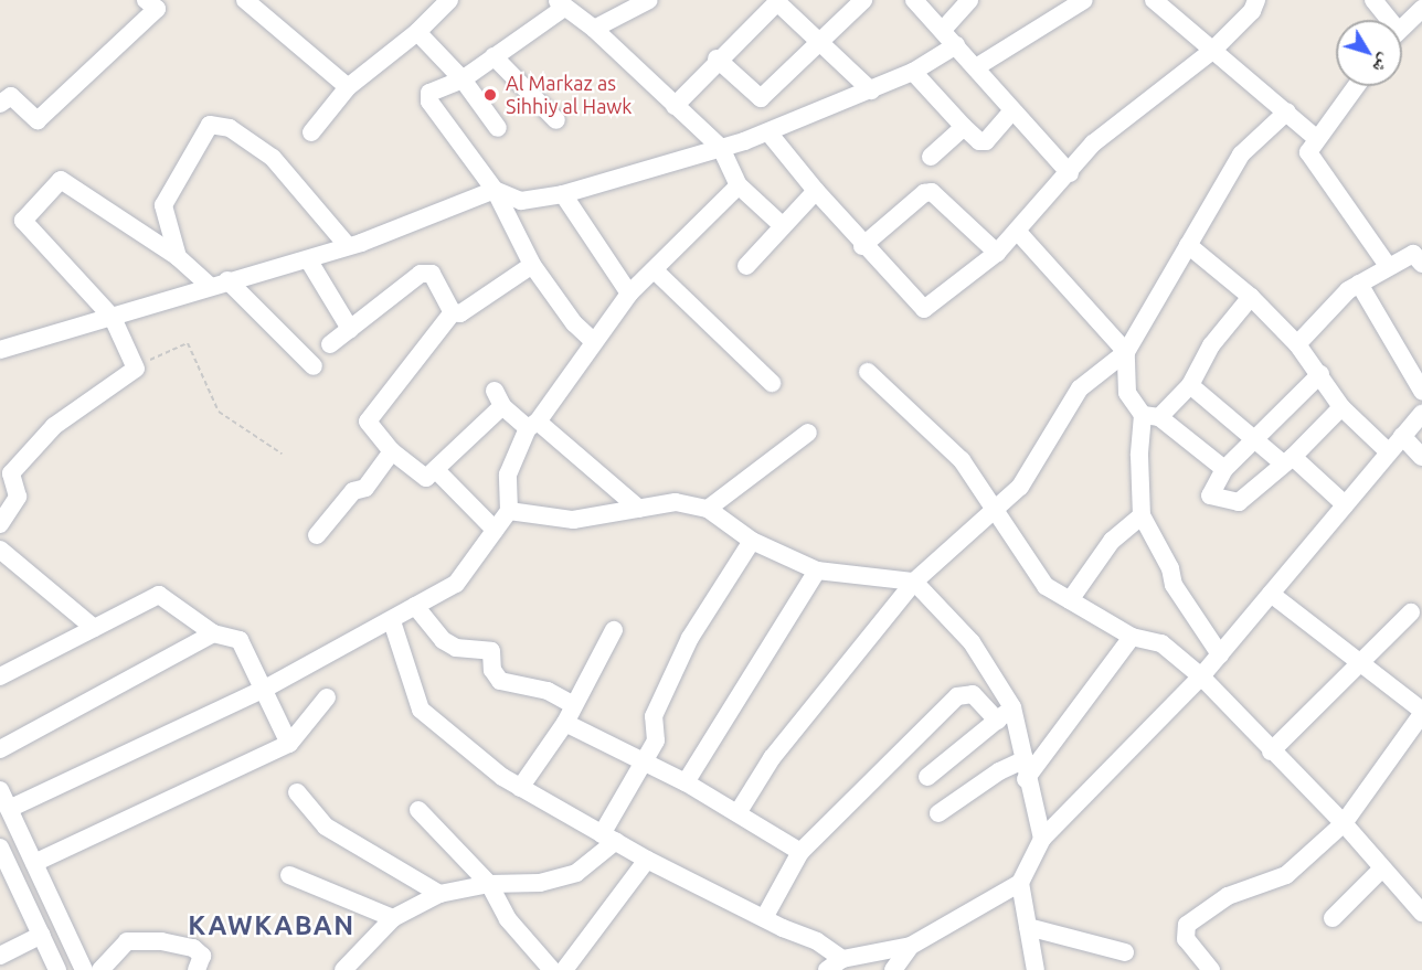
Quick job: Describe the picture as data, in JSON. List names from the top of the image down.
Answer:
{
  "districts": ["KAWKABAN"],
  "places": ["Al Markaz as Sihhiy al Hawk"],
  "north": "bottom right"
}
